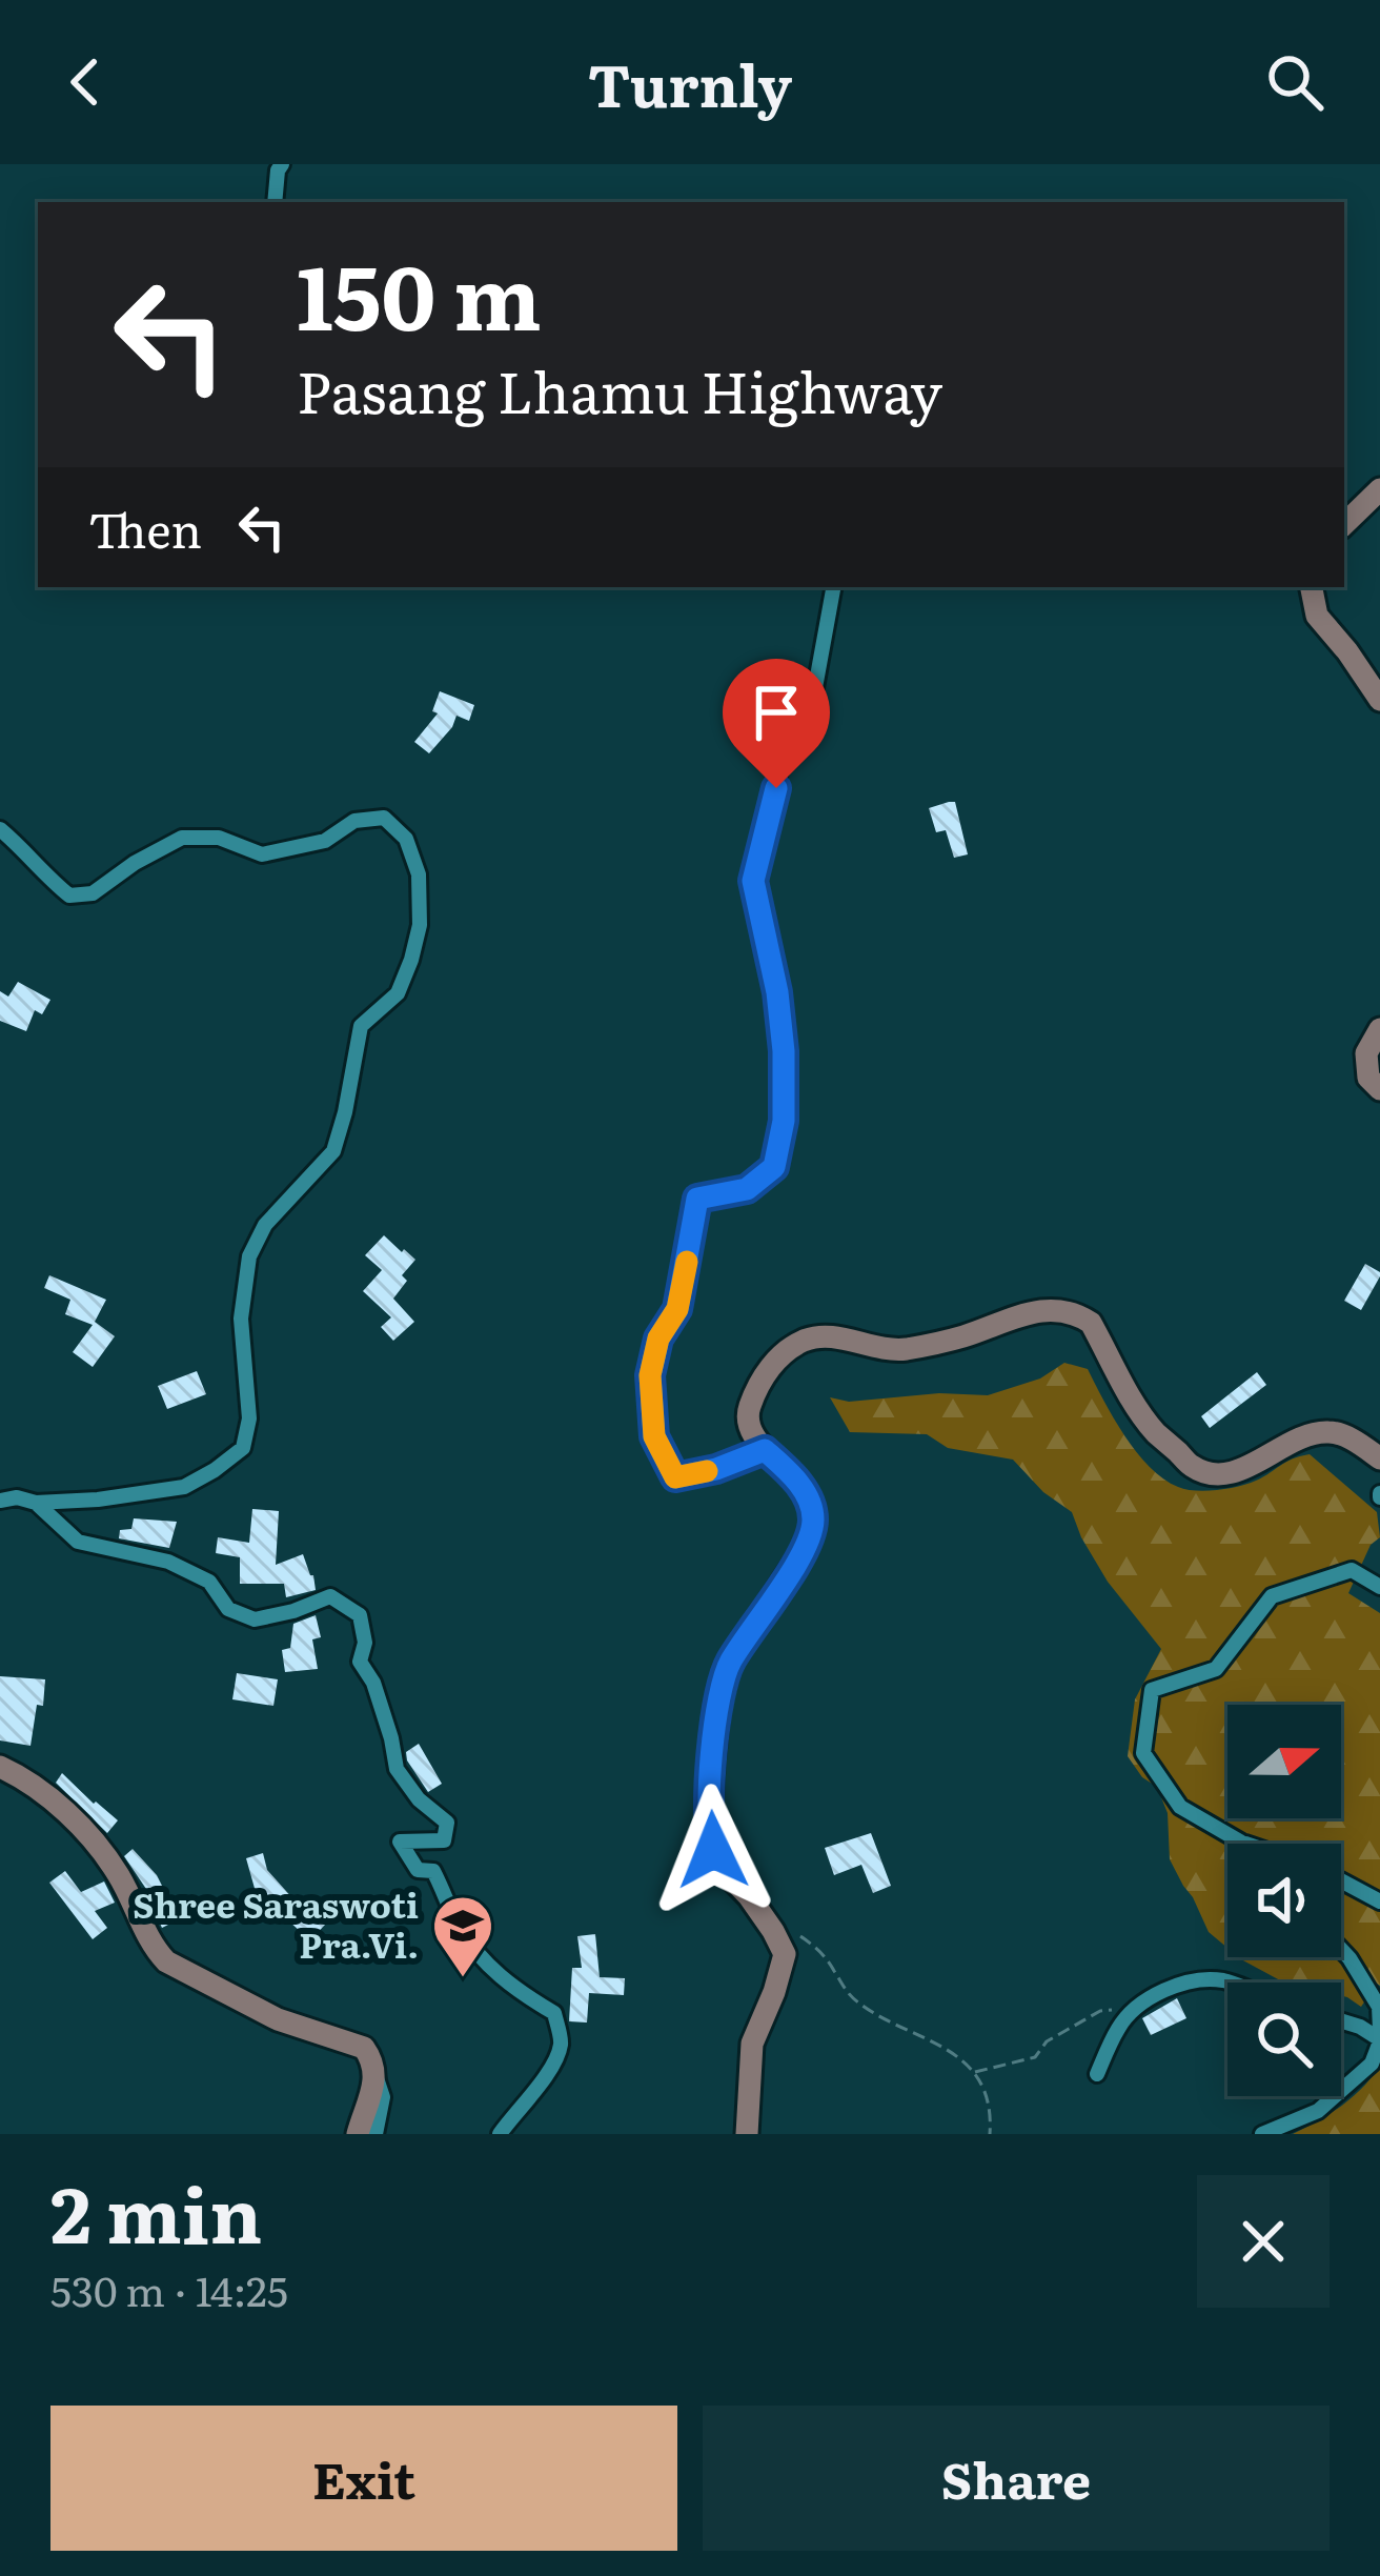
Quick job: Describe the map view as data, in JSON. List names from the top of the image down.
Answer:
{
  "places": {
    "school or university": ["Shree Saraswoti Pra.Vi."]
  },
  "north": "right",
  "page": {
    "header": "Turnly",
    "turn": ["150 m", "Pasang Lhamu Highway"],
    "then": "Then",
    "heading": ["2 min", "530 m · 14:25"],
    "buttons": ["Exit", "Share"]
  }
}
